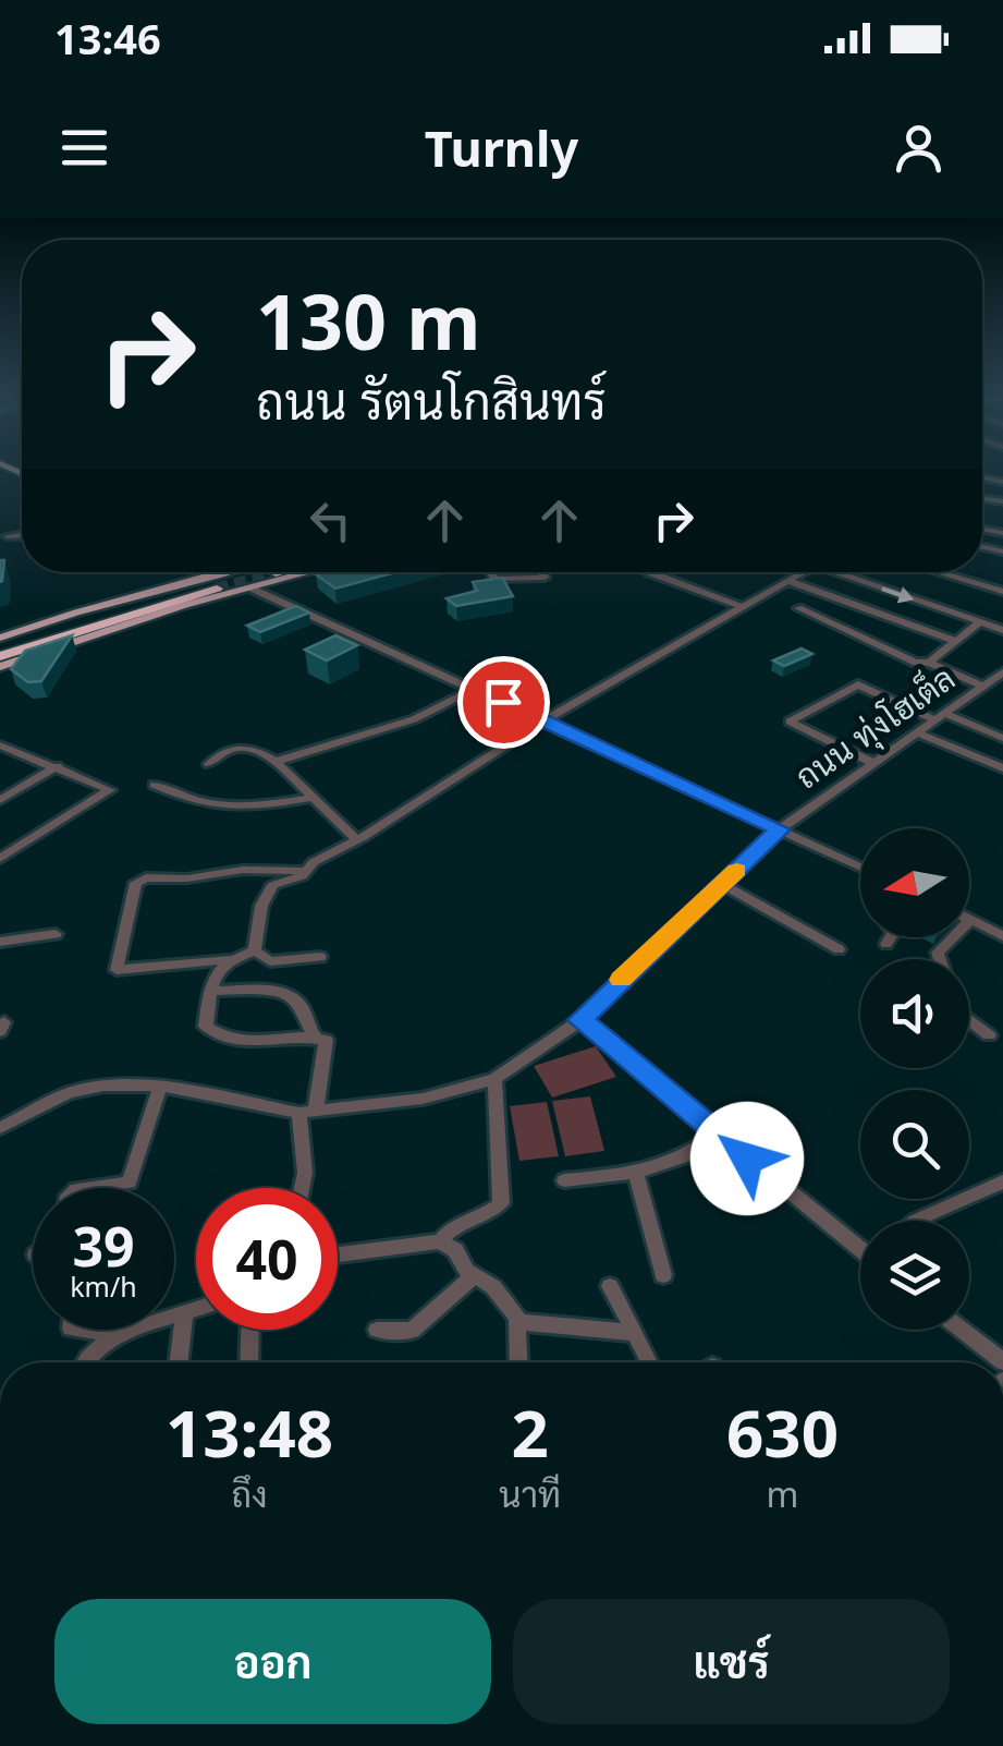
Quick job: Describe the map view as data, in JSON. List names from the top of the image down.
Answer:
{
  "streets": {
    "street": ["ถนน ทุ่งโฮเต็ล"]
  },
  "north": "left",
  "page": {
    "status": "13:46",
    "header": "Turnly",
    "turn": ["130 m", "ถนน รัตนโกสินทร์"],
    "speed": "39 km/h",
    "limit": "40",
    "eta": [
      "13:48",
      "ถึง",
      "2",
      "นาที",
      "630",
      "m"
    ],
    "buttons": ["ออก", "แชร์"]
  }
}
